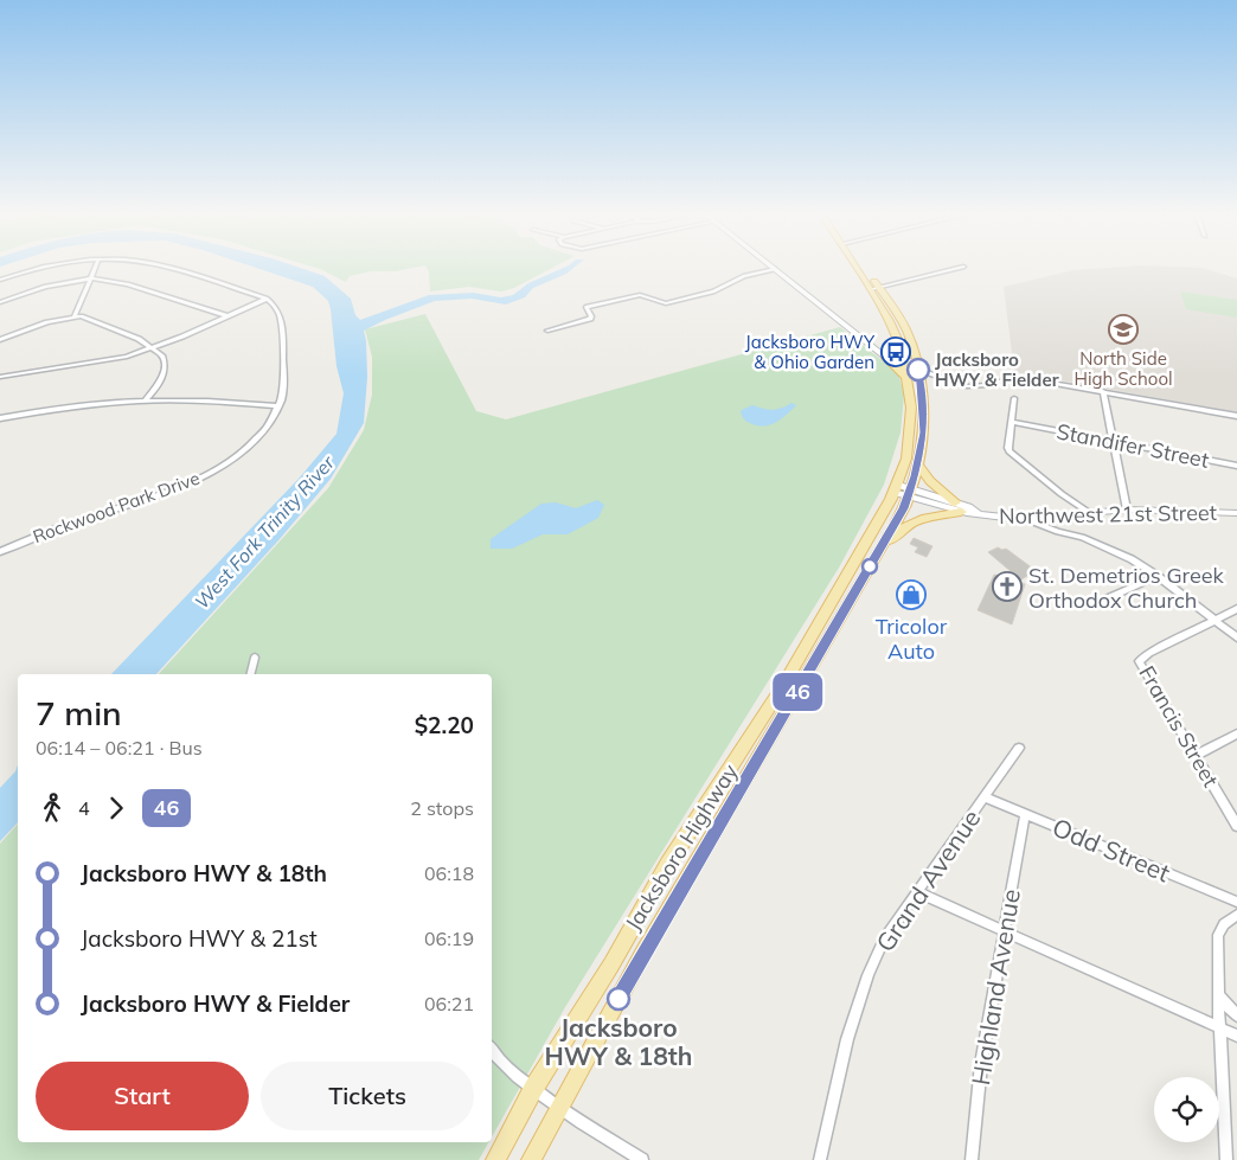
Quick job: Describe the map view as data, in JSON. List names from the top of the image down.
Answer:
{
  "streets": {
    "main road": ["Jacksboro Highway"],
    "street": [
      "Standifer Street",
      "Rockwood Park Drive",
      "Northwest 21st Street",
      "Francis Street",
      "Odd Street",
      "Grand Avenue",
      "Highland Avenue"
    ]
  },
  "crossings": [
    ["Northwest 21st Street", "Jacksboro Highway"],
    ["Odd Street", "Grand Avenue"],
    ["Odd Street", "Highland Avenue"]
  ],
  "water": ["West Fork Trinity River"],
  "places": {
    "school or university": ["North Side High School"],
    "bus stop": ["Jacksboro HWY & Ohio Garden"],
    "other": ["Jacksboro HWY & Fielder", "Jacksboro HWY & 18th"],
    "church": ["St. Demetrios Greek Orthodox Church"],
    "shop": ["Tricolor Auto"]
  },
  "lines": ["bus line 46"],
  "page": {
    "on_map": "46",
    "heading": ["7 min", "06:14 – 06:21 · Bus", "$2.20"],
    "legs": ["4", "46", "2 stops"],
    "list": [
      {
        "name": "Jacksboro HWY & 18th",
        "value": "06:18"
      },
      {
        "name": "Jacksboro HWY & 21st",
        "value": "06:19"
      },
      {
        "name": "Jacksboro HWY & Fielder",
        "value": "06:21"
      }
    ],
    "buttons": ["Start", "Tickets"]
  }
}
